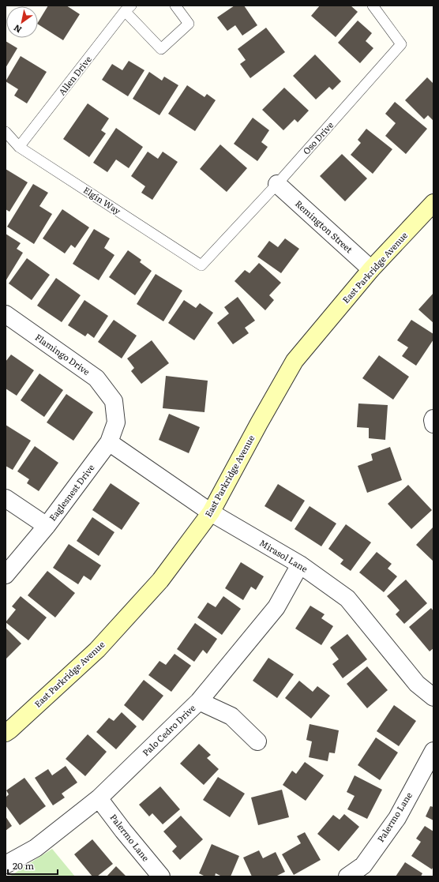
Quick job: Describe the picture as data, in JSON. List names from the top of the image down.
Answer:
{
  "streets": {
    "main road": ["East Parkridge Avenue"],
    "street": [
      "Remington Street",
      "Flamingo Drive",
      "Eaglesnest Drive",
      "Mirasol Lane",
      "Palo Cedro Drive",
      "Palermo Lane"
    ],
    "lane": ["Allen Drive", "Oso Drive", "Elgin Way"]
  },
  "crossings": [
    ["Allen Drive", "Elgin Way"],
    ["Oso Drive", "Elgin Way"],
    ["Oso Drive", "Remington Street"],
    ["Remington Street", "East Parkridge Avenue"],
    ["East Parkridge Avenue", "Mirasol Lane"],
    ["Flamingo Drive", "Eaglesnest Drive"],
    ["Eaglesnest Drive", "Mirasol Lane"],
    ["Mirasol Lane", "Palo Cedro Drive"],
    ["Palo Cedro Drive", "Palermo Lane"]
  ],
  "scale_bar": "20 m",
  "north": "bottom left"
}
